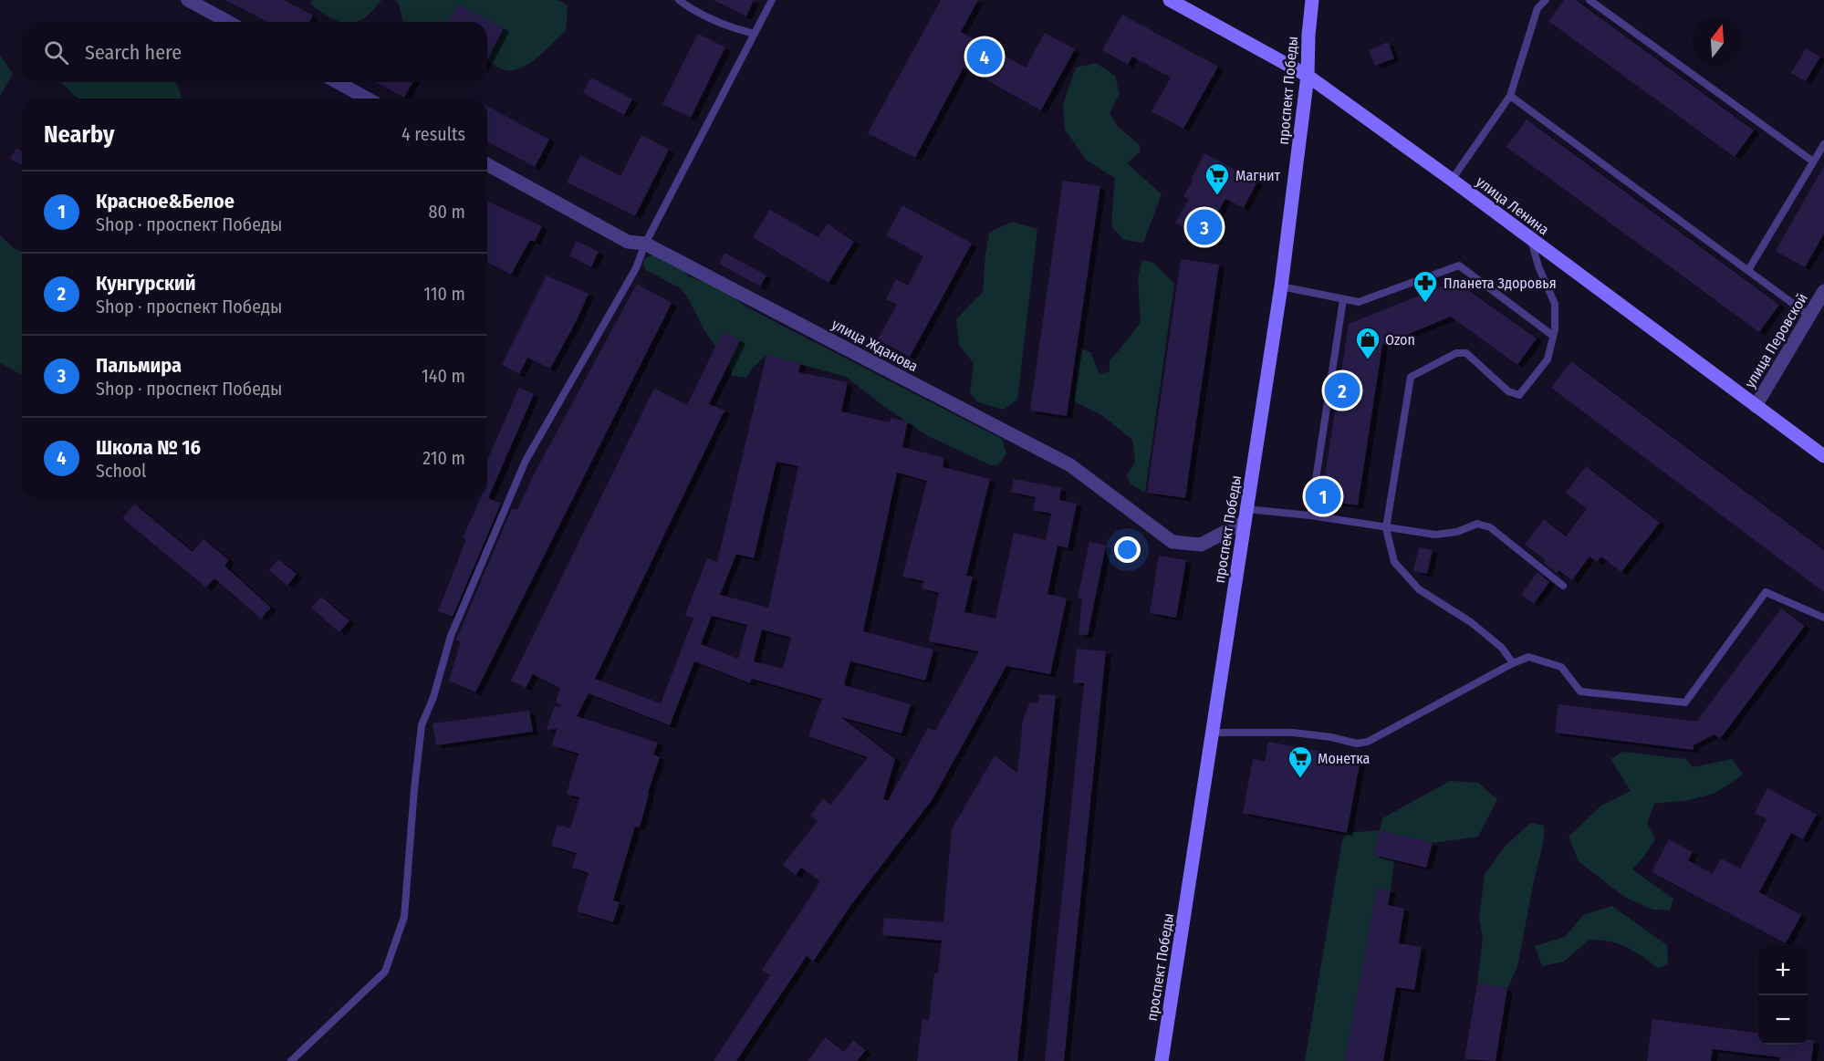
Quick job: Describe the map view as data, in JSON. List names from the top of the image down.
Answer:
{
  "streets": {
    "street": [
      "проспект Победы",
      "улица Ленина",
      "улица Перовской",
      "улица Жданова"
    ]
  },
  "crossings": [
    ["проспект Победы", "улица Ленина"],
    ["проспект Победы", "улица Жданова"],
    ["улица Ленина", "улица Перовской"]
  ],
  "places": {
    "supermarket": ["Магнит", "Монетка"],
    "pharmacy": ["Планета Здоровья"],
    "shop": ["Ozon"]
  },
  "north": "top",
  "page": {
    "search": "Search here",
    "pins": [
      "4",
      "3",
      "2",
      "1"
    ],
    "heading": ["Nearby", "4 results"],
    "list": [
      {
        "mark": "1",
        "name": "Красное&Белое",
        "note": "Shop · проспект Победы",
        "value": "80 m"
      },
      {
        "mark": "2",
        "name": "Кунгурский",
        "note": "Shop · проспект Победы",
        "value": "110 m"
      },
      {
        "mark": "3",
        "name": "Пальмира",
        "note": "Shop · проспект Победы",
        "value": "140 m"
      },
      {
        "mark": "4",
        "name": "Школа № 16",
        "note": "School",
        "value": "210 m"
      }
    ],
    "map_buttons": ["+", "−"]
  }
}
